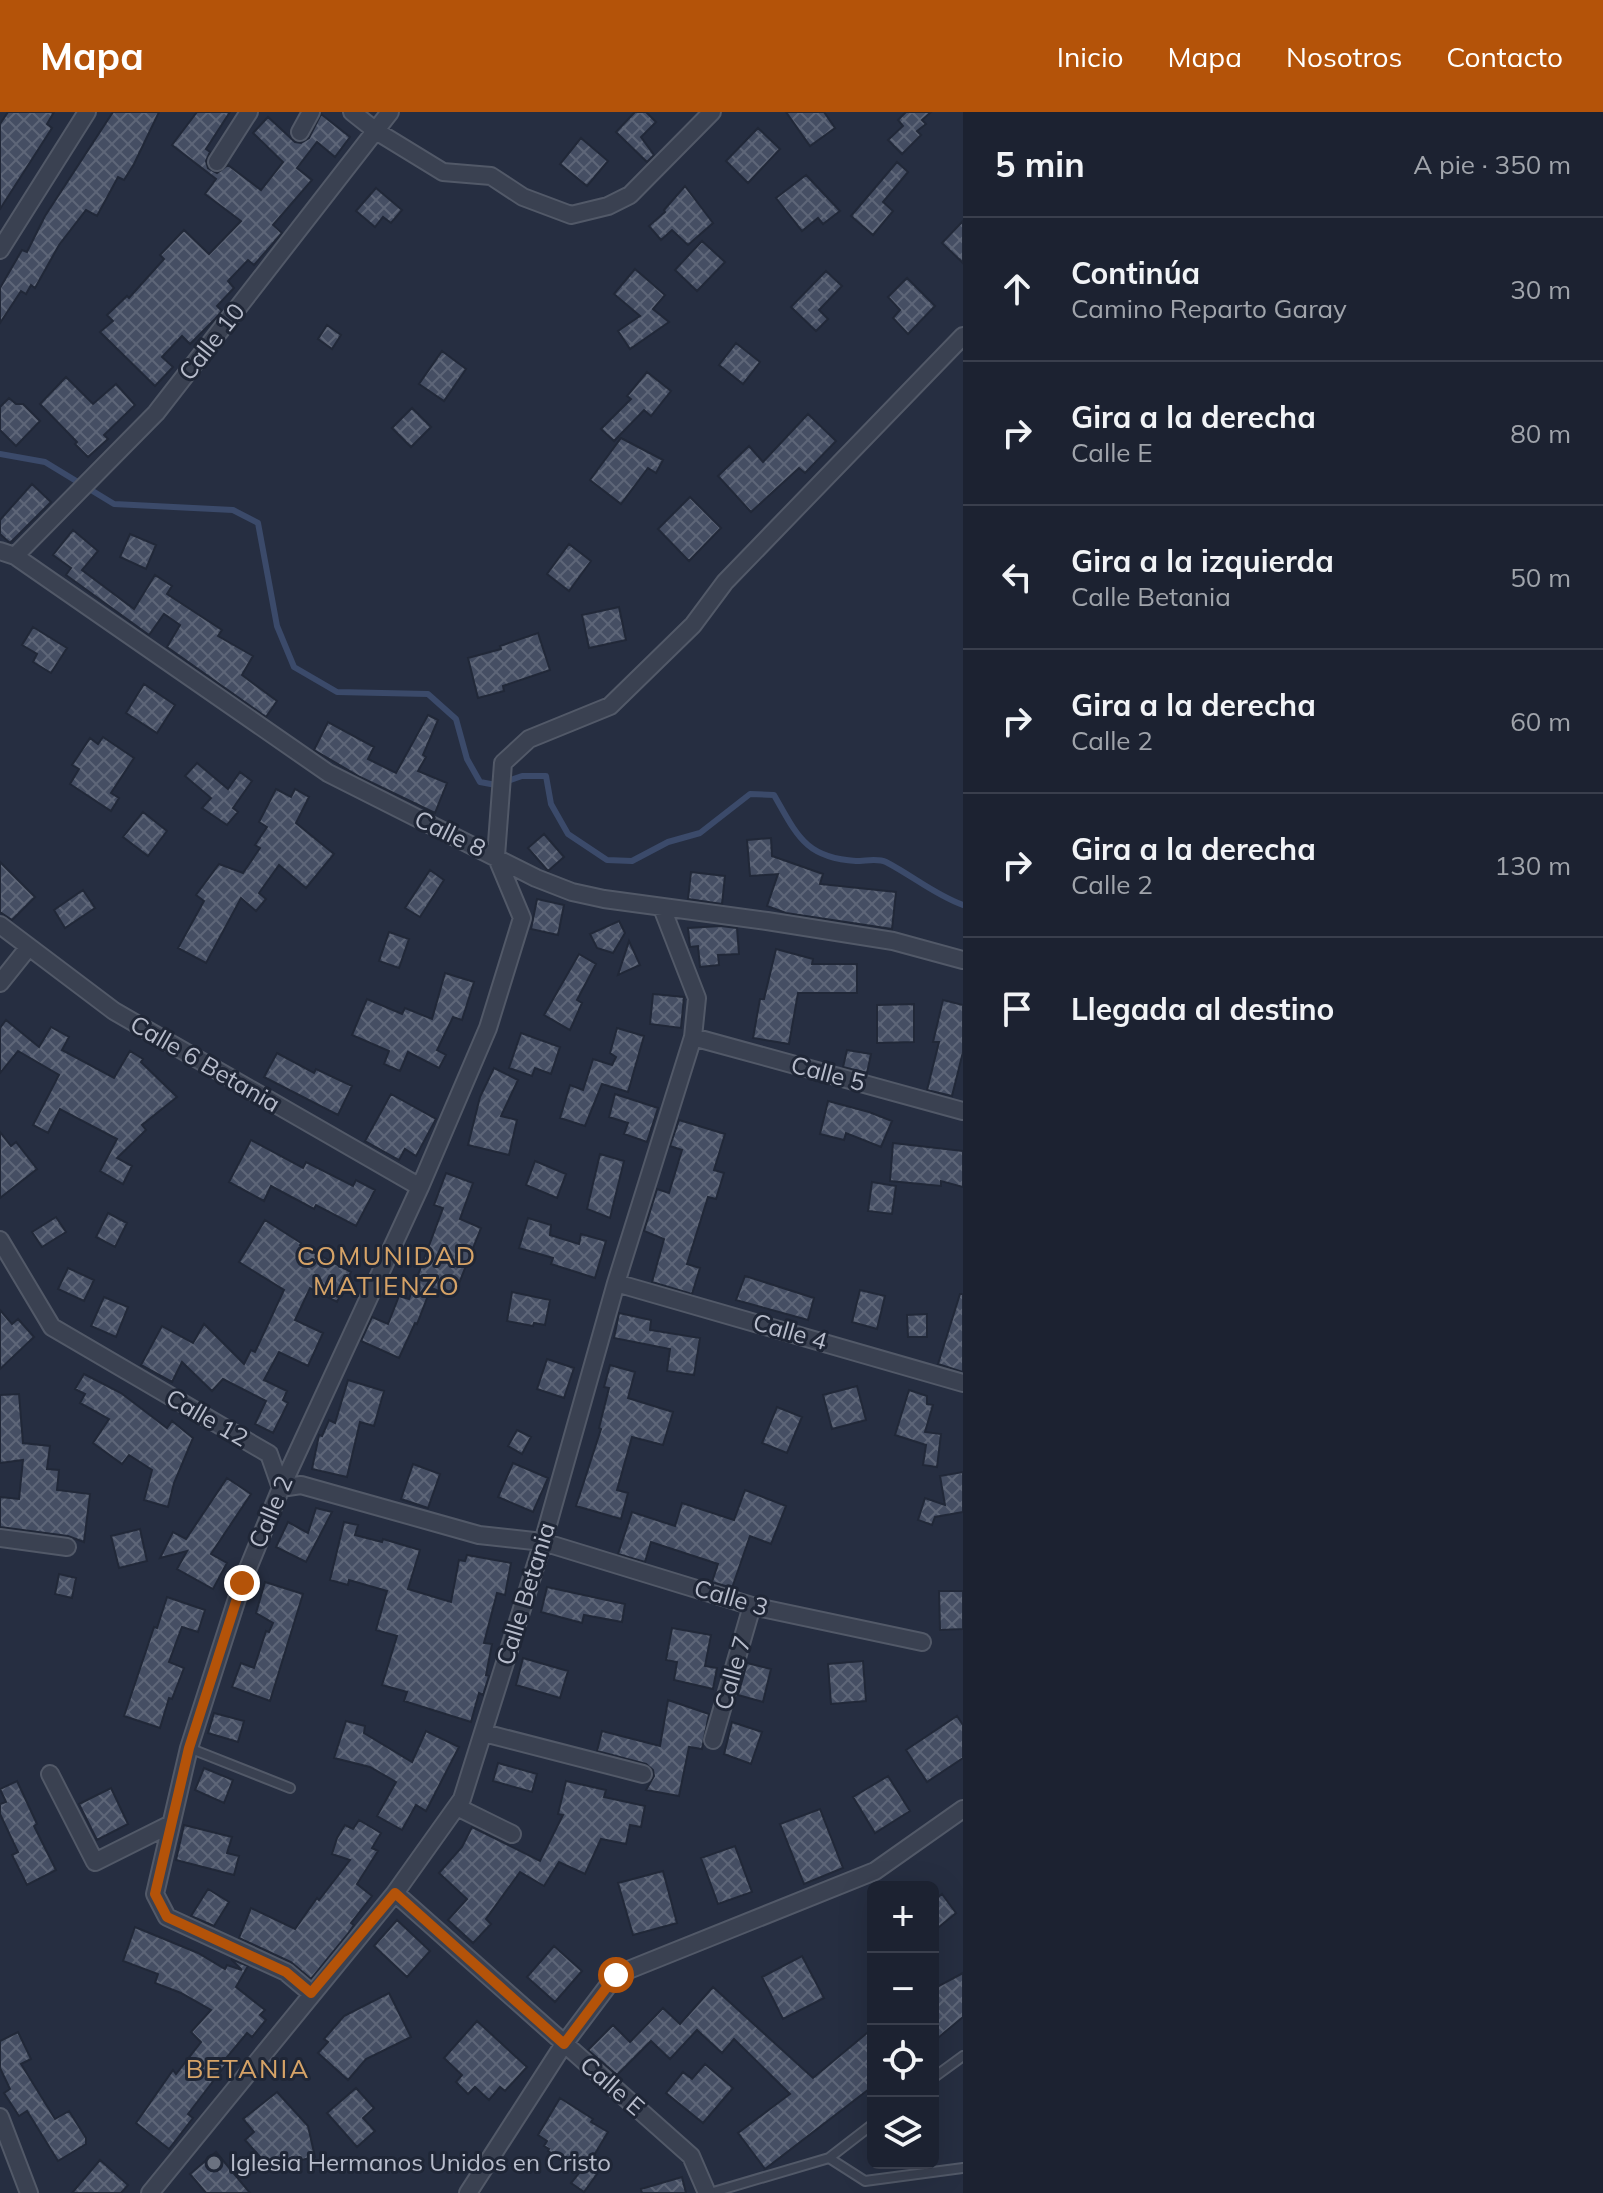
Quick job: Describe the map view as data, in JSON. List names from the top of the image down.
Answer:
{
  "streets": {
    "street": [
      "Calle 10",
      "Calle 8",
      "Calle 6 Betania",
      "Calle 5",
      "Calle 4",
      "Calle 12",
      "Calle 2",
      "Calle Betania",
      "Calle 3",
      "Calle 7",
      "Calle E"
    ]
  },
  "crossings": [
    ["Calle 10", "Calle 8"],
    ["Calle 8", "Calle 2"],
    ["Calle 8", "Calle Betania"],
    ["Calle 6 Betania", "Calle 2"],
    ["Calle 5", "Calle Betania"],
    ["Calle 4", "Calle Betania"],
    ["Calle 12", "Calle 2"],
    ["Calle 2", "Calle Betania"],
    ["Calle Betania", "Calle 3"],
    ["Calle Betania", "Calle E"],
    ["Calle 3", "Calle 7"]
  ],
  "districts": ["COMUNIDAD MATIENZO", "BETANIA"],
  "places": ["Iglesia Hermanos Unidos en Cristo"],
  "page": {
    "header": "Mapa",
    "nav": [
      "Inicio",
      "Mapa",
      "Nosotros",
      "Contacto"
    ],
    "heading": ["5 min", "A pie · 350 m"],
    "list": [
      ["Continúa", "Camino Reparto Garay", "30 m"],
      ["Gira a la derecha", "Calle E", "80 m"],
      ["Gira a la izquierda", "Calle Betania", "50 m"],
      ["Gira a la derecha", "Calle 2", "60 m"],
      ["Gira a la derecha", "Calle 2", "130 m"],
      "Llegada al destino"
    ],
    "map_buttons": ["+", "−"]
  }
}
